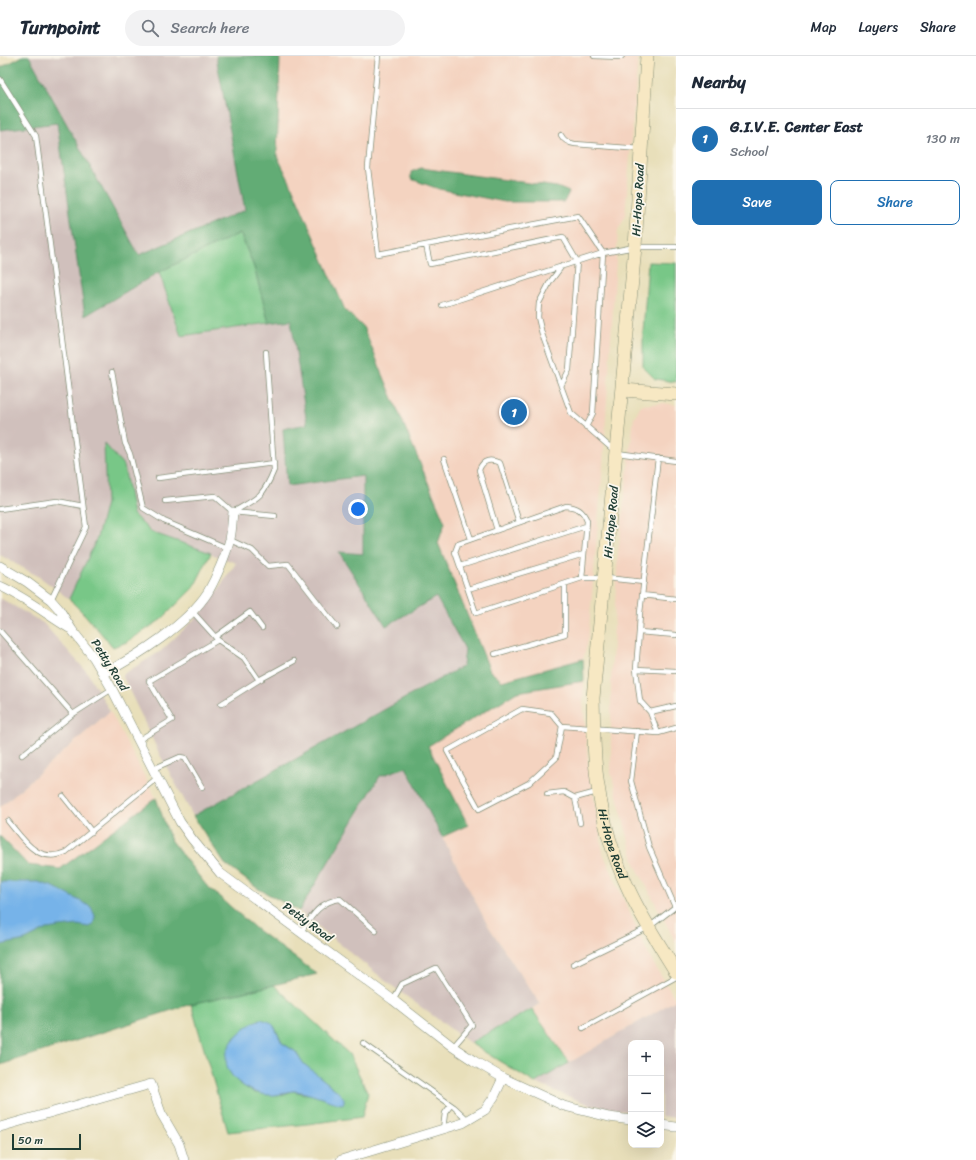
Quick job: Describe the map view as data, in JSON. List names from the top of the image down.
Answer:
{
  "streets": {
    "street": ["Hi-Hope Road", "Petty Road"]
  },
  "scale_bar": "50 m",
  "page": {
    "header": "Turnpoint",
    "search": "Search here",
    "nav": ["Map", "Layers", "Share"],
    "heading": "Nearby",
    "list": [
      {
        "mark": "1",
        "name": "G.I.V.E. Center East",
        "note": "School",
        "value": "130 m"
      }
    ],
    "buttons": ["Save", "Share"],
    "pins": "1",
    "map_buttons": ["+", "−"],
    "scale": "50 m"
  }
}
